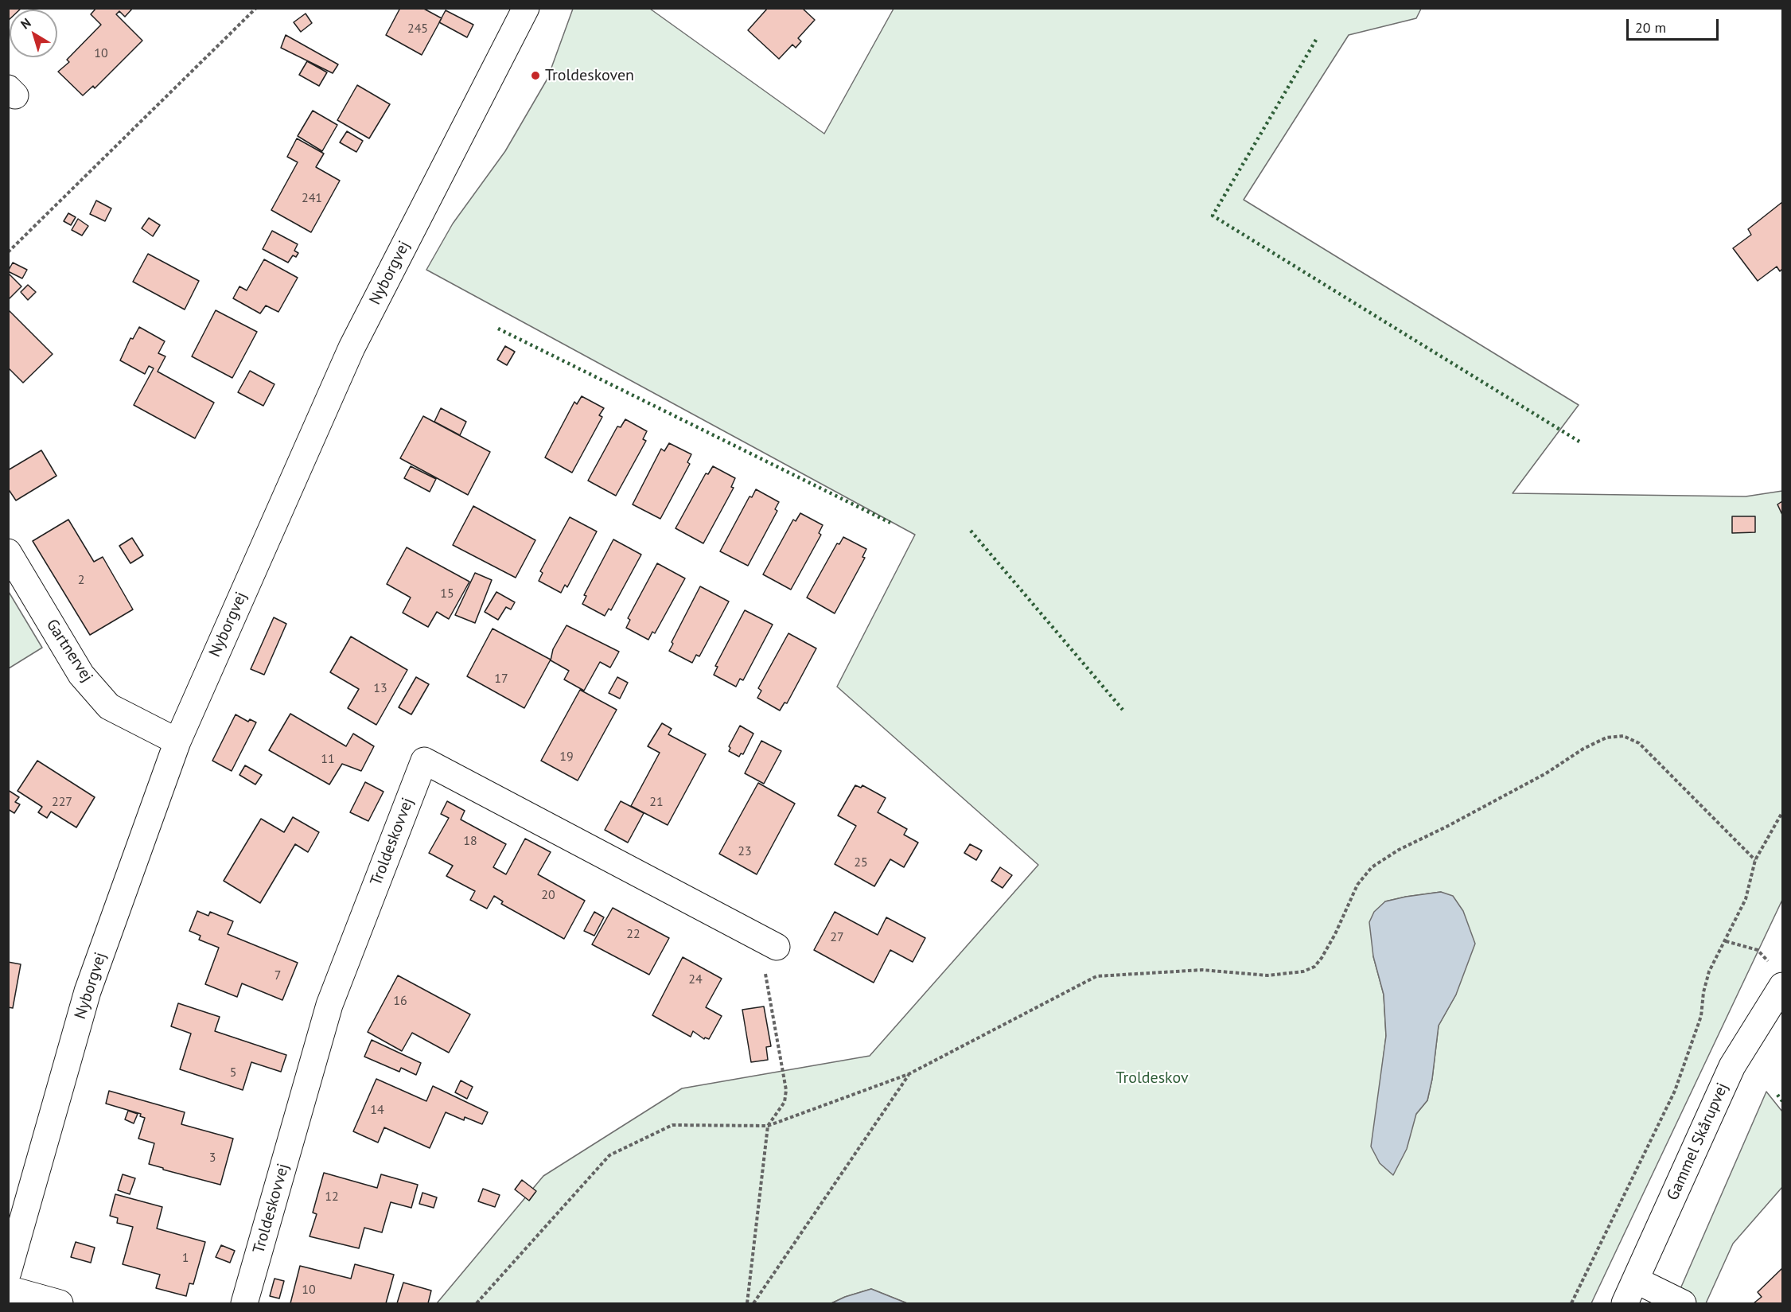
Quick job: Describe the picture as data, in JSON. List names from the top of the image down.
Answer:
{
  "streets": {
    "street": [
      "Nyborgvej",
      "Gartnervej",
      "Troldeskovvej",
      "Gammel Skårupvej"
    ]
  },
  "crossings": [
    ["Nyborgvej", "Gartnervej"]
  ],
  "parks": ["Troldeskov"],
  "places": ["Troldeskoven"],
  "house_numbers": [
    "245",
    "10",
    "241",
    "2",
    "15",
    "17",
    "13",
    "19",
    "11",
    "227",
    "21",
    "18",
    "23",
    "25",
    "20",
    "22",
    "27",
    "7",
    "24",
    "16",
    "5",
    "14",
    "3",
    "12",
    "1",
    "10"
  ],
  "scale_bar": "20 m",
  "north": "top left"
}
